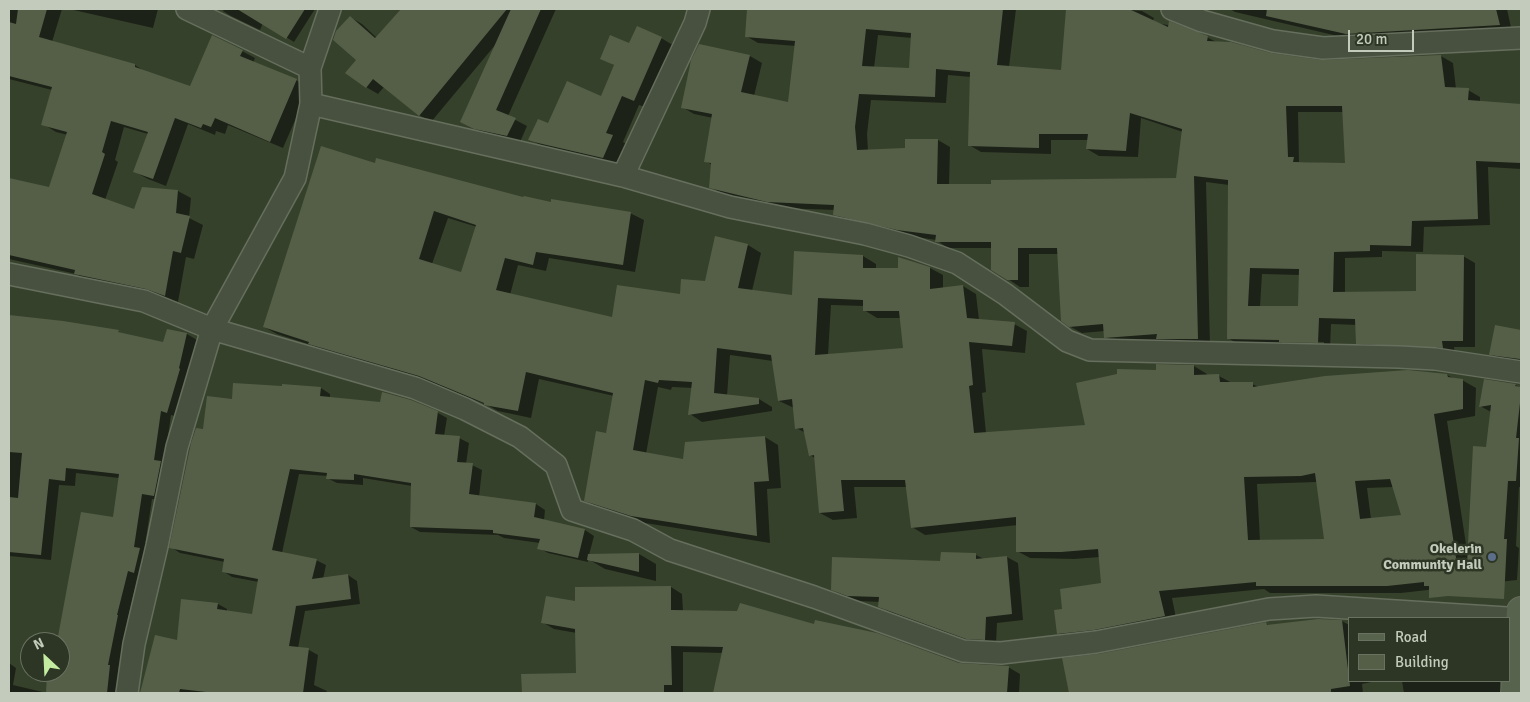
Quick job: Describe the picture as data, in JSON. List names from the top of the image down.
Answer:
{
  "places": ["Okelerin Community Hall"],
  "legend": ["Road", "Building"],
  "scale_bar": "20 m",
  "north": "top left"
}
